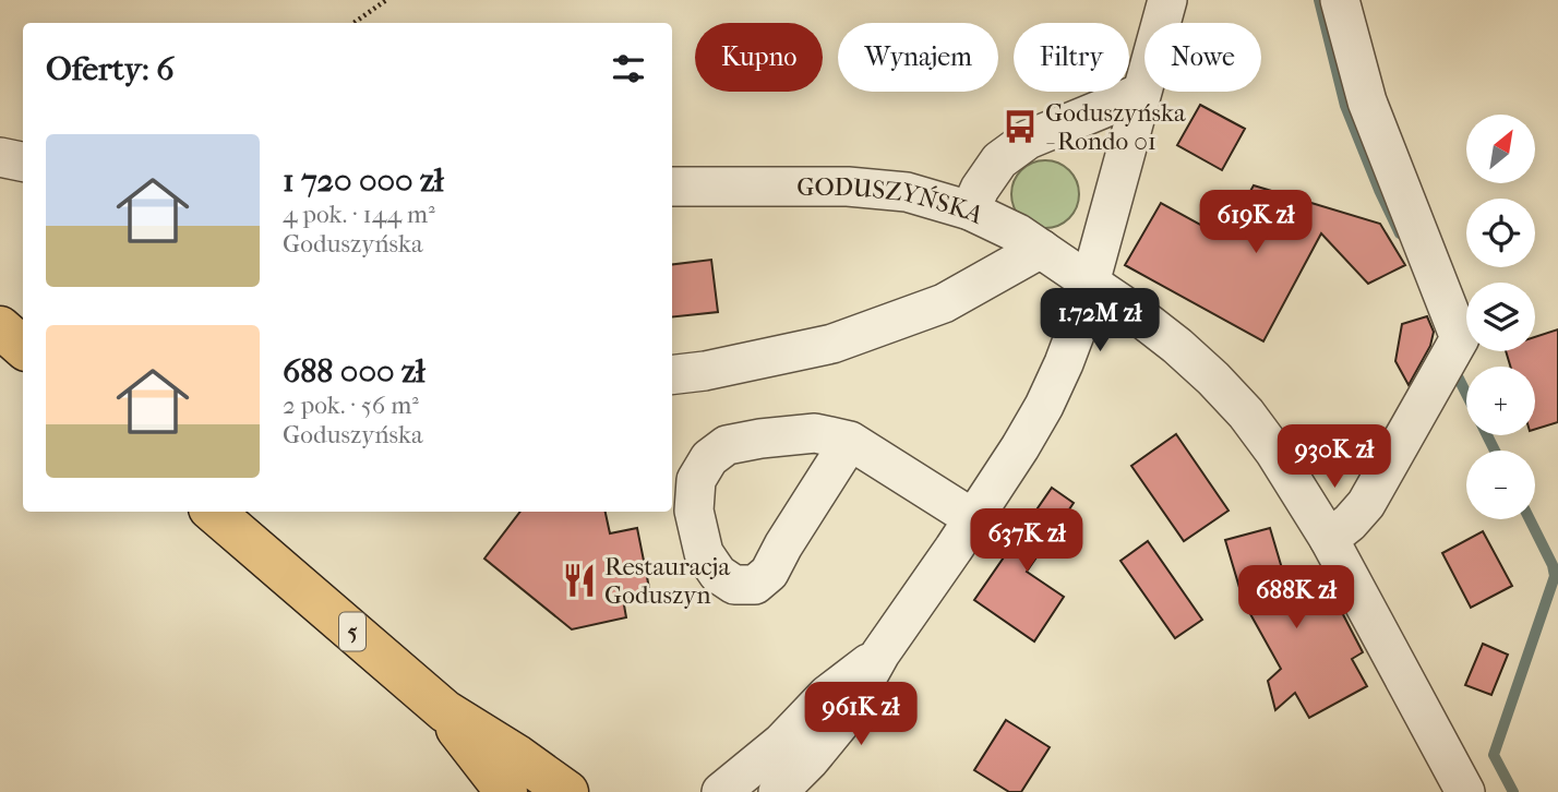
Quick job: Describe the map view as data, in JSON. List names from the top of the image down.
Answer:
{
  "streets": {
    "main road": ["5"],
    "street": ["GODUSZYŃSKA"]
  },
  "places": {
    "bus stop": ["Goduszyńska - Rondo 01"],
    "restaurant": ["Restauracja Goduszyn"]
  },
  "north": "top right",
  "page": {
    "chip": [
      "Kupno",
      "Wynajem",
      "Filtry",
      "Nowe"
    ],
    "heading": "Oferty: 6",
    "map_buttons": ["+", "−"],
    "list": [
      {
        "name": "1 720 000 zł",
        "note": "4 pok. · 144 m² · Goduszyńska"
      },
      {
        "name": "688 000 zł",
        "note": "2 pok. · 56 m² · Goduszyńska"
      }
    ],
    "price": [
      "619K zł",
      "1.72M zł",
      "930K zł",
      "637K zł",
      "688K zł",
      "961K zł"
    ]
  }
}
